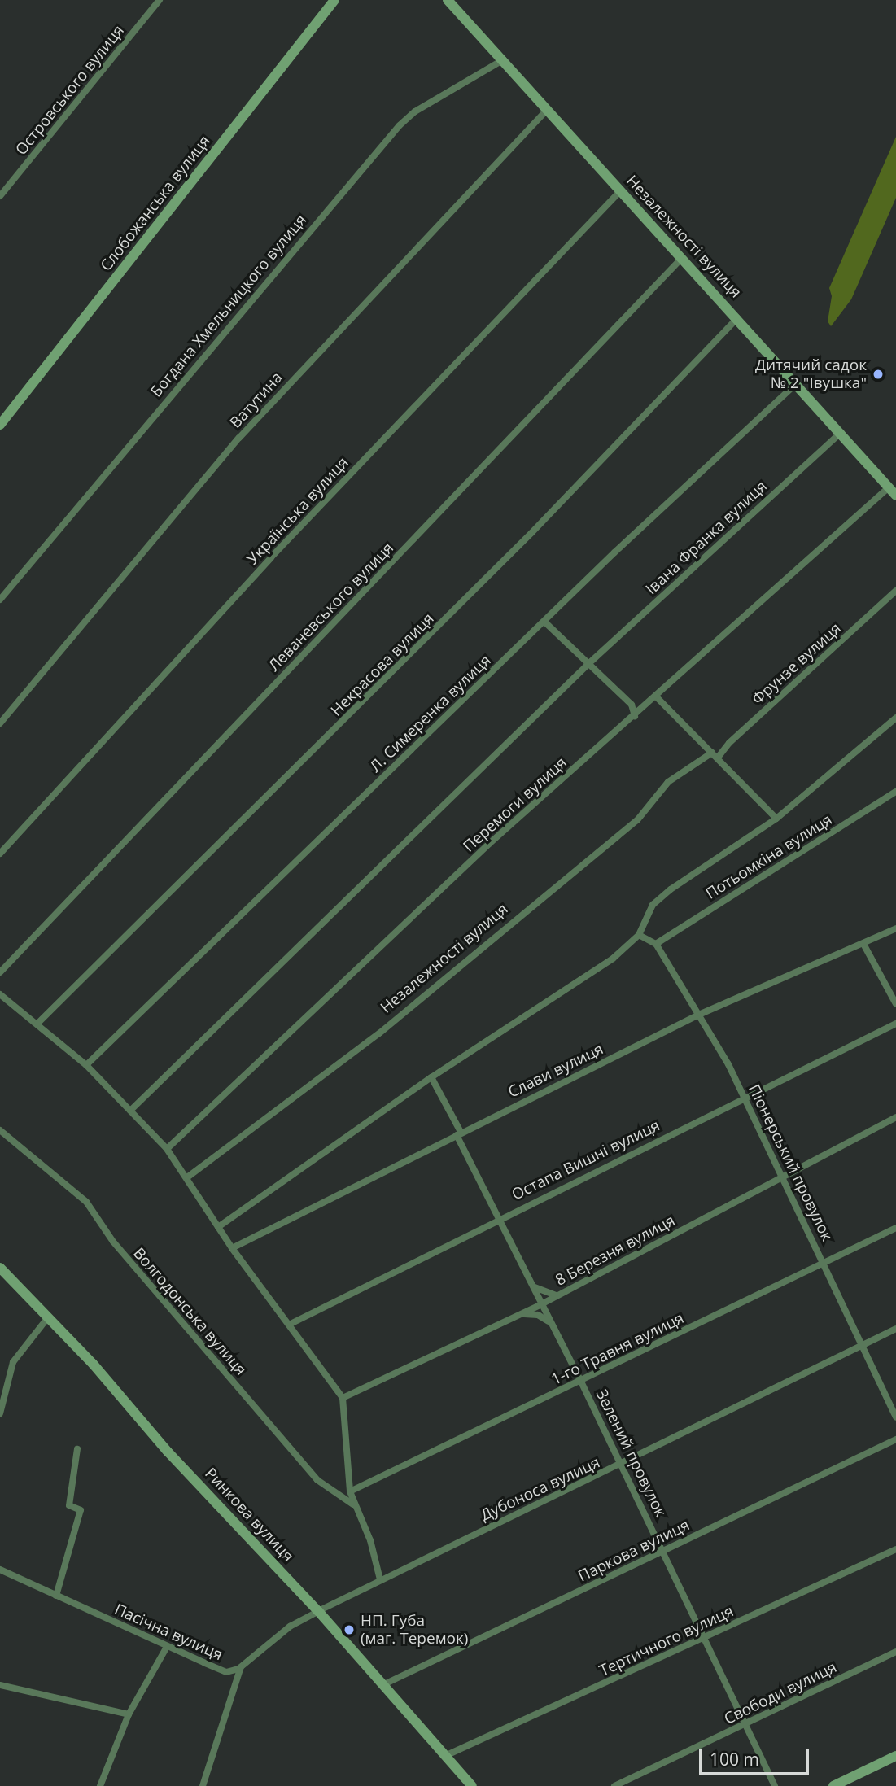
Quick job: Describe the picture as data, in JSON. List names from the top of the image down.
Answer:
{
  "streets": {
    "main road": ["Слобожанська вулиця", "Незалежності вулиця", "Ринкова вулиця"],
    "street": [
      "Островського вулиця",
      "Богдана Хмельницкого вулиця",
      "Ватутина",
      "Українська вулиця",
      "Івана Франка вулиця",
      "Леваневського вулиця",
      "Фрунзе вулиця",
      "Некрасова вулиця",
      "Л. Симеренка вулиця",
      "Перемоги вулиця",
      "Потьомкіна вулиця",
      "Слави вулиця",
      "Остапа Вишні вулиця",
      "Піонерський провулок",
      "8 Березня вулиця",
      "Волгодонська вулиця",
      "1-го Травня вулиця",
      "Зелений провулок",
      "Дубоноса вулиця",
      "Паркова вулиця",
      "Пасічна вулиця",
      "Тертичного вулиця",
      "Свободи вулиця"
    ]
  },
  "crossings": [
    ["Незалежності вулиця", "Богдана Хмельницкого вулиця"],
    ["Незалежності вулиця", "Ватутина"],
    ["Незалежності вулиця", "Українська вулиця"],
    ["Незалежності вулиця", "Івана Франка вулиця"],
    ["Незалежності вулиця", "Леваневського вулиця"],
    ["Незалежності вулиця", "Фрунзе вулиця"],
    ["Незалежності вулиця", "Некрасова вулиця"],
    ["Незалежності вулиця", "Л. Симеренка вулиця"],
    ["Незалежності вулиця", "Перемоги вулиця"],
    ["Потьомкіна вулиця", "Піонерський провулок"],
    ["Слави вулиця", "Піонерський провулок"],
    ["Слави вулиця", "Зелений провулок"],
    ["Остапа Вишні вулиця", "Піонерський провулок"],
    ["Остапа Вишні вулиця", "Зелений провулок"],
    ["Піонерський провулок", "8 Березня вулиця"],
    ["Піонерський провулок", "1-го Травня вулиця"],
    ["Піонерський провулок", "Дубоноса вулиця"],
    ["8 Березня вулиця", "Зелений провулок"],
    ["1-го Травня вулиця", "Зелений провулок"],
    ["Зелений провулок", "Дубоноса вулиця"],
    ["Зелений провулок", "Паркова вулиця"],
    ["Зелений провулок", "Тертичного вулиця"],
    ["Зелений провулок", "Свободи вулиця"],
    ["Дубоноса вулиця", "Ринкова вулиця"],
    ["Дубоноса вулиця", "Пасічна вулиця"],
    ["Ринкова вулиця", "Паркова вулиця"],
    ["Ринкова вулиця", "Пасічна вулиця"],
    ["Ринкова вулиця", "Тертичного вулиця"]
  ],
  "places": ["Дитячий садок № 2 \"Івушка\"", "НП. Губа (маг. Теремок)"],
  "scale_bar": "100 m"
}
